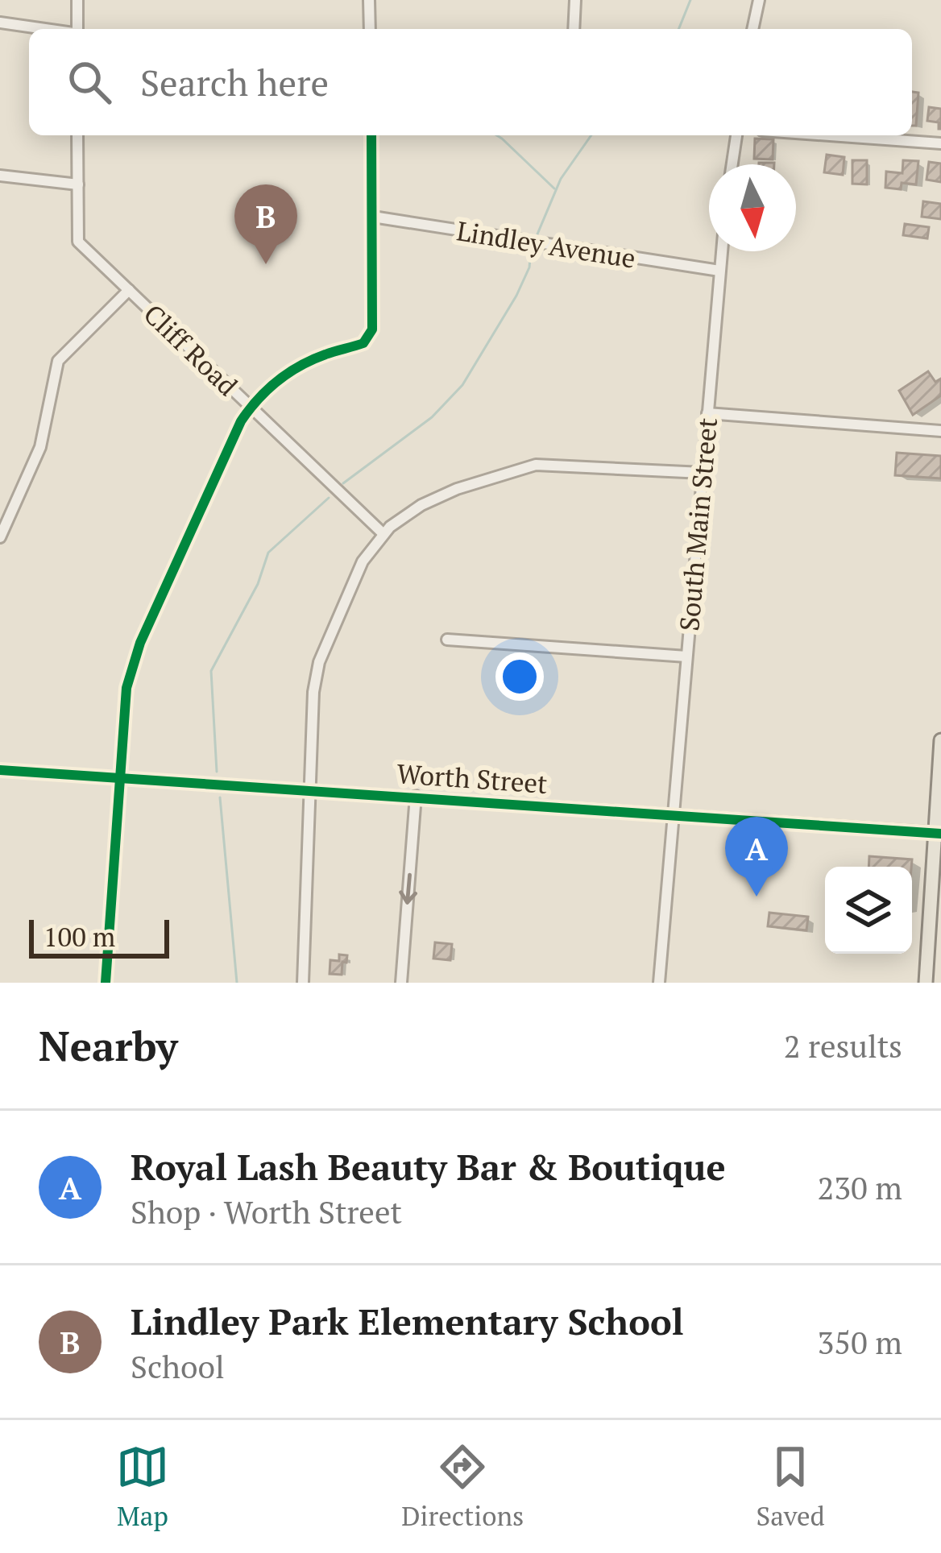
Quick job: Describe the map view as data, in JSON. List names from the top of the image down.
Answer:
{
  "streets": {
    "street": [
      "Lindley Avenue",
      "Cliff Road",
      "South Main Street",
      "Worth Street"
    ]
  },
  "crossings": [
    ["Lindley Avenue", "South Main Street"],
    ["South Main Street", "Worth Street"]
  ],
  "scale_bar": "100 m",
  "north": "bottom",
  "page": {
    "search": "Search here",
    "pins": ["B", "A"],
    "scale": "100 m",
    "heading": ["Nearby", "2 results"],
    "list": [
      {
        "mark": "A",
        "name": "Royal Lash Beauty Bar & Boutique",
        "note": "Shop · Worth Street",
        "value": "230 m"
      },
      {
        "mark": "B",
        "name": "Lindley Park Elementary School",
        "note": "School",
        "value": "350 m"
      }
    ],
    "nav": ["Map", "Directions", "Saved"]
  }
}
